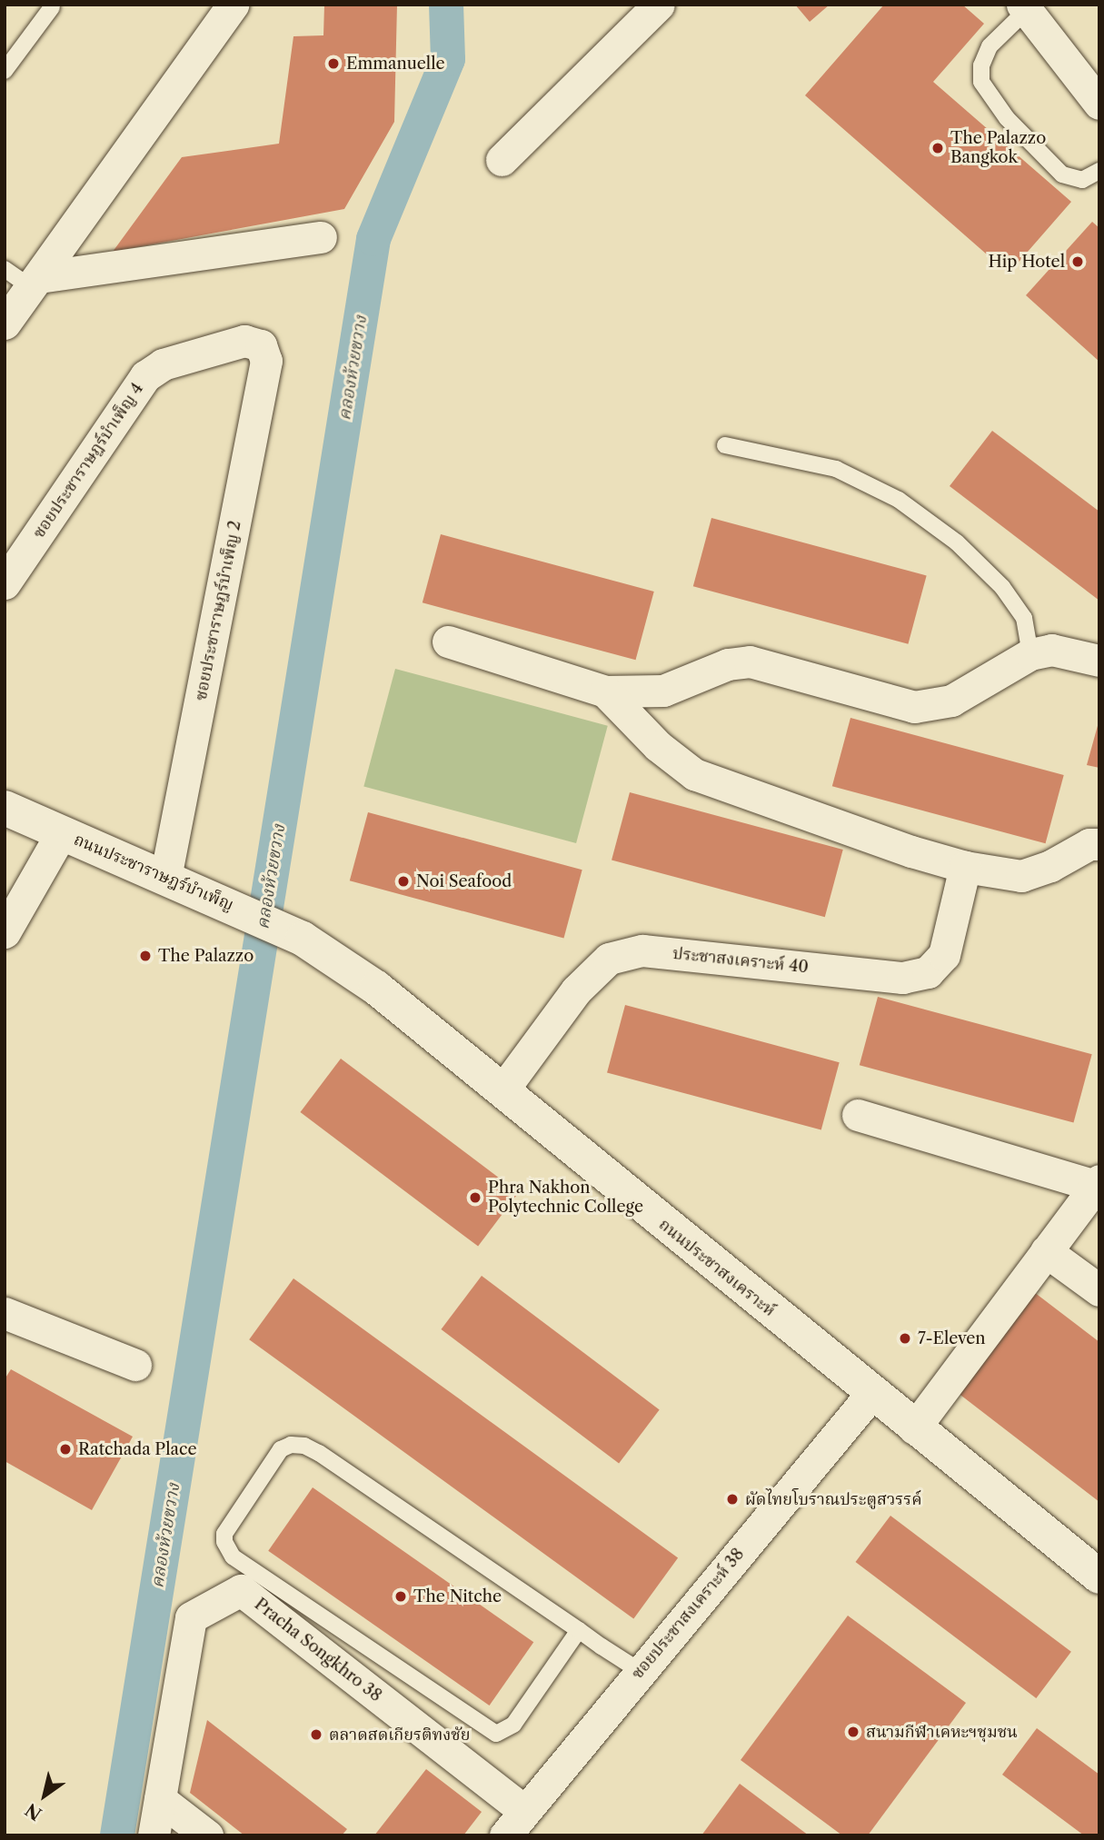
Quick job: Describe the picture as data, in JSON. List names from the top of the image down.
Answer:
{
  "streets": {
    "main road": ["ถนนประชาราษฎร์บำเพ็ญ", "ถนนประชาสงเคราะห์"],
    "street": [
      "ซอยประชาราษฎร์บำเพ็ญ 4",
      "ซอยประชาราษฎร์บำเพ็ญ 2",
      "ประชาสงเคราะห์ 40",
      "ซอยประชาสงเคราะห์ 38",
      "Pracha Songkhro 38"
    ]
  },
  "crossings": [
    ["ซอยประชาราษฎร์บำเพ็ญ 4", "ซอยประชาราษฎร์บำเพ็ญ 2"],
    ["ซอยประชาราษฎร์บำเพ็ญ 2", "ถนนประชาราษฎร์บำเพ็ญ"],
    ["ถนนประชาราษฎร์บำเพ็ญ", "ถนนประชาสงเคราะห์"],
    ["ประชาสงเคราะห์ 40", "ถนนประชาสงเคราะห์"],
    ["ถนนประชาสงเคราะห์", "ซอยประชาสงเคราะห์ 38"],
    ["ซอยประชาสงเคราะห์ 38", "Pracha Songkhro 38"]
  ],
  "water": ["คลองห้วยขวาง"],
  "places": [
    "Emmanuelle",
    "The Palazzo Bangkok",
    "Hip Hotel",
    "Noi Seafood",
    "The Palazzo",
    "Phra Nakhon Polytechnic College",
    "7-Eleven",
    "Ratchada Place",
    "ผัดไทยโบราณประตูสวรรค์",
    "The Nitche",
    "สนามกีฬาเคหะฯชุมชน",
    "ตลาดสดเกียรติทงชัย"
  ],
  "north": "bottom left"
}
